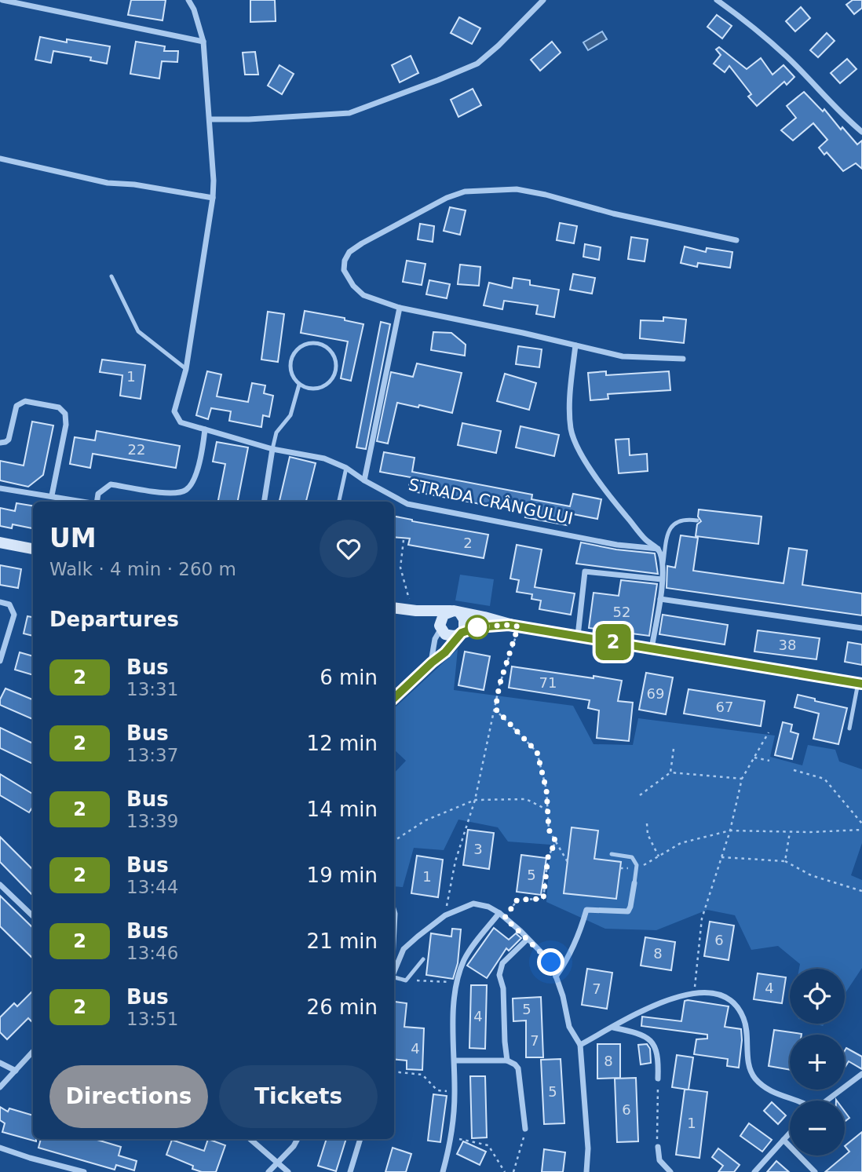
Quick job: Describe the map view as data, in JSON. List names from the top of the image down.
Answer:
{
  "streets": {
    "street": ["STRADA CRÂNGULUI"]
  },
  "lines": ["bus line 2"],
  "house_numbers": [
    "1",
    "22",
    "2",
    "52",
    "38",
    "71",
    "69",
    "67",
    "3",
    "5",
    "1",
    "6",
    "8",
    "4",
    "7",
    "5",
    "4",
    "7",
    "4",
    "8",
    "5",
    "6",
    "1"
  ],
  "page": {
    "on_map": "2",
    "heading": [
      ["UM", "Walk · 4 min · 260 m"],
      "Departures"
    ],
    "list": [
      {
        "mark": "2",
        "name": "Bus",
        "note": "13:31",
        "value": "6 min"
      },
      {
        "mark": "2",
        "name": "Bus",
        "note": "13:37",
        "value": "12 min"
      },
      {
        "mark": "2",
        "name": "Bus",
        "note": "13:39",
        "value": "14 min"
      },
      {
        "mark": "2",
        "name": "Bus",
        "note": "13:44",
        "value": "19 min"
      },
      {
        "mark": "2",
        "name": "Bus",
        "note": "13:46",
        "value": "21 min"
      },
      {
        "mark": "2",
        "name": "Bus",
        "note": "13:51",
        "value": "26 min"
      }
    ],
    "map_buttons": ["+", "−"],
    "buttons": ["Directions", "Tickets"]
  }
}
